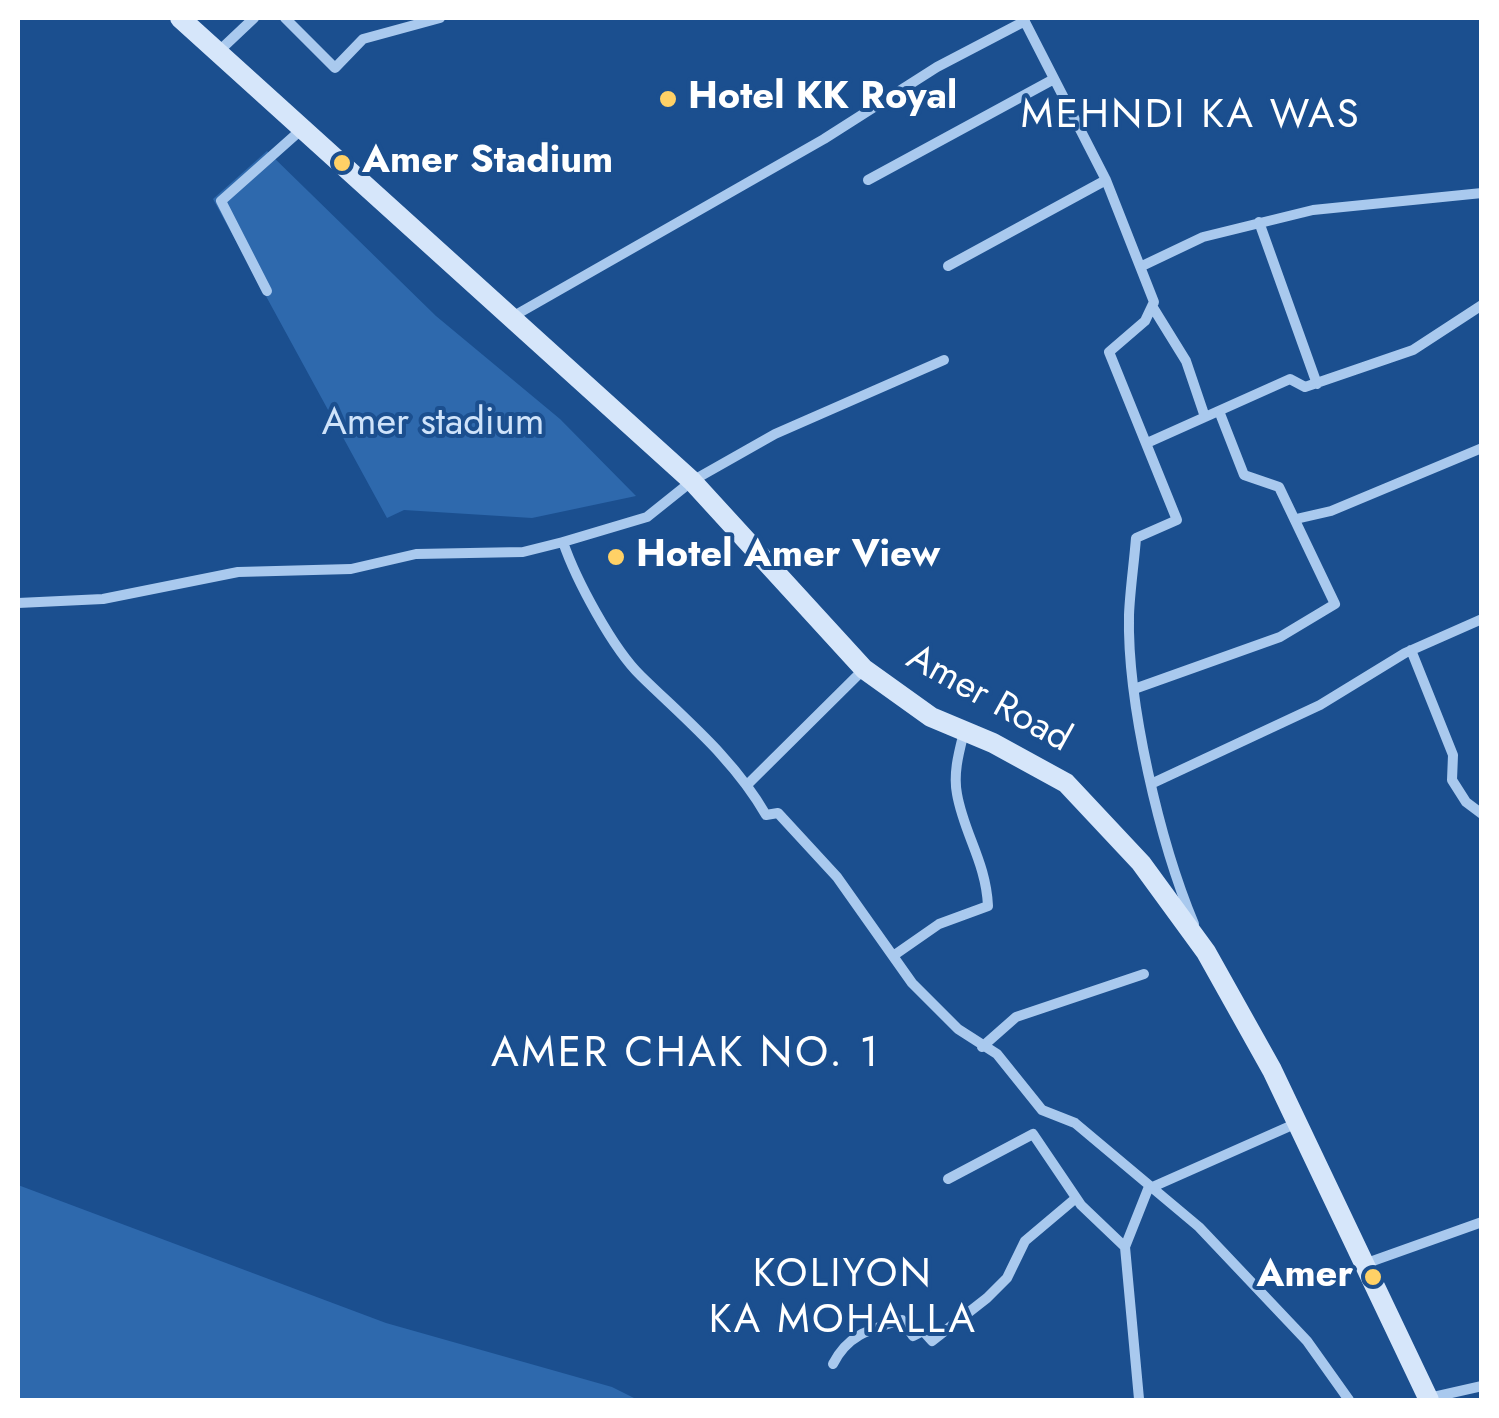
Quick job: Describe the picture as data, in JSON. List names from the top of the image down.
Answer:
{
  "streets": {
    "main road": ["Amer Road"]
  },
  "districts": ["MEHNDI KA WAS", "AMER CHAK NO. 1", "KOLIYON KA MOHALLA"],
  "parks": ["Amer stadium"],
  "places": [
    "Hotel KK Royal",
    "Amer Stadium",
    "Hotel Amer View",
    "Amer"
  ]
}
